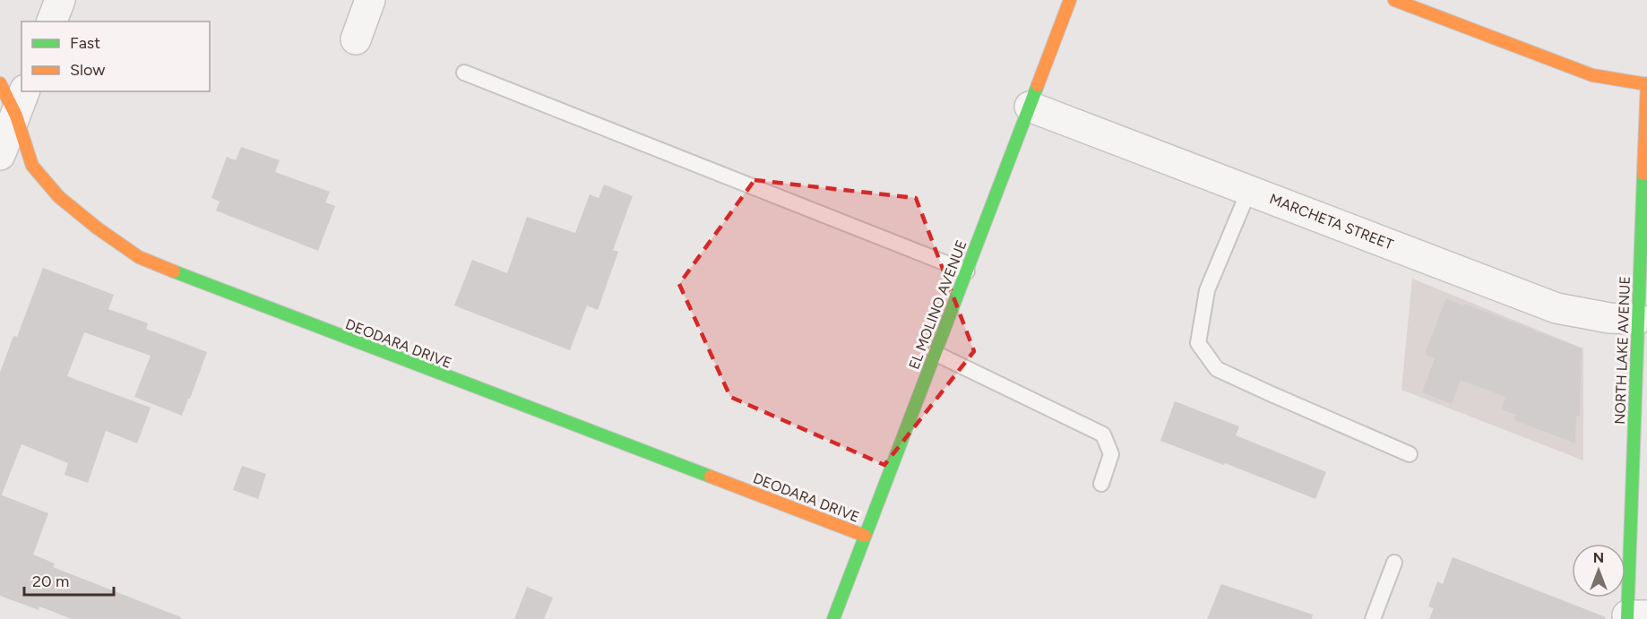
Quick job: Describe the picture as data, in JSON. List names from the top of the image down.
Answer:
{
  "streets": {
    "street": [
      "MARCHETA STREET",
      "EL MOLINO AVENUE",
      "DEODARA DRIVE",
      "NORTH LAKE AVENUE"
    ]
  },
  "crossings": [
    ["MARCHETA STREET", "EL MOLINO AVENUE"],
    ["MARCHETA STREET", "NORTH LAKE AVENUE"],
    ["EL MOLINO AVENUE", "DEODARA DRIVE"]
  ],
  "legend": ["Fast", "Slow"],
  "scale_bar": "20 m",
  "north": "top"
}
